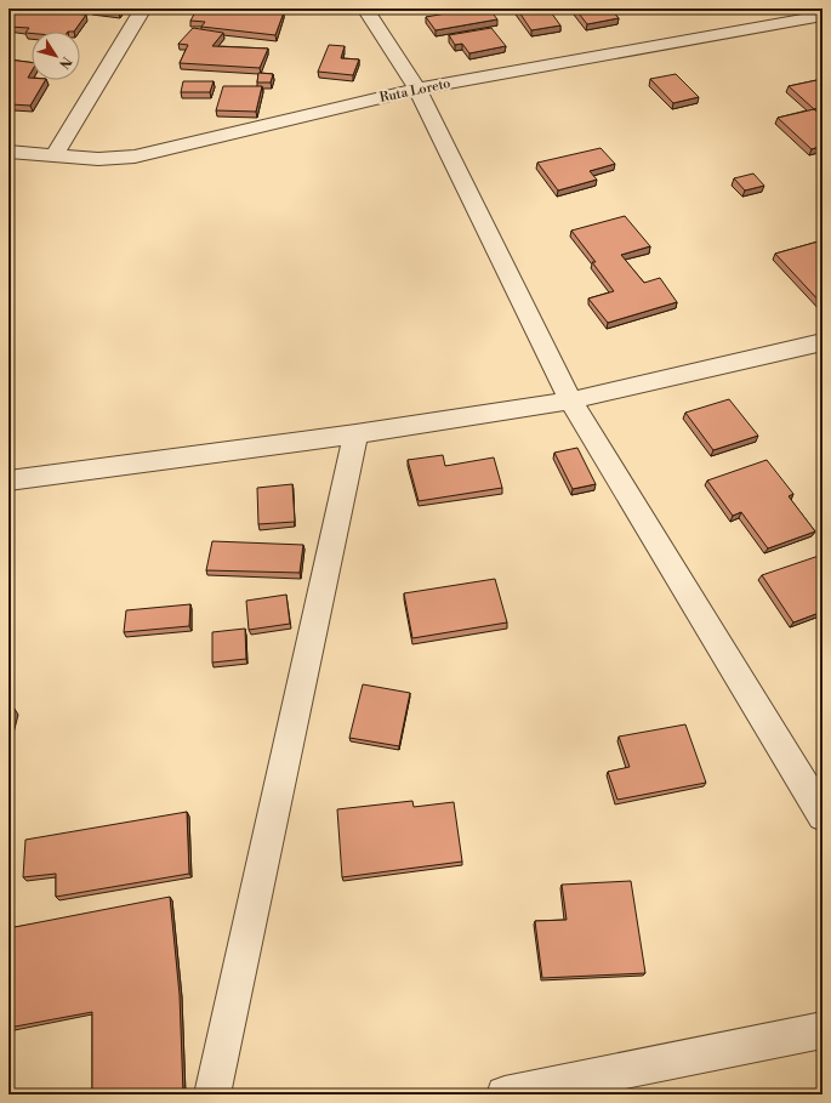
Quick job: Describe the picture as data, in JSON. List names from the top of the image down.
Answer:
{
  "streets": {
    "street": ["Ruta Loreto"]
  },
  "north": "bottom right"
}
